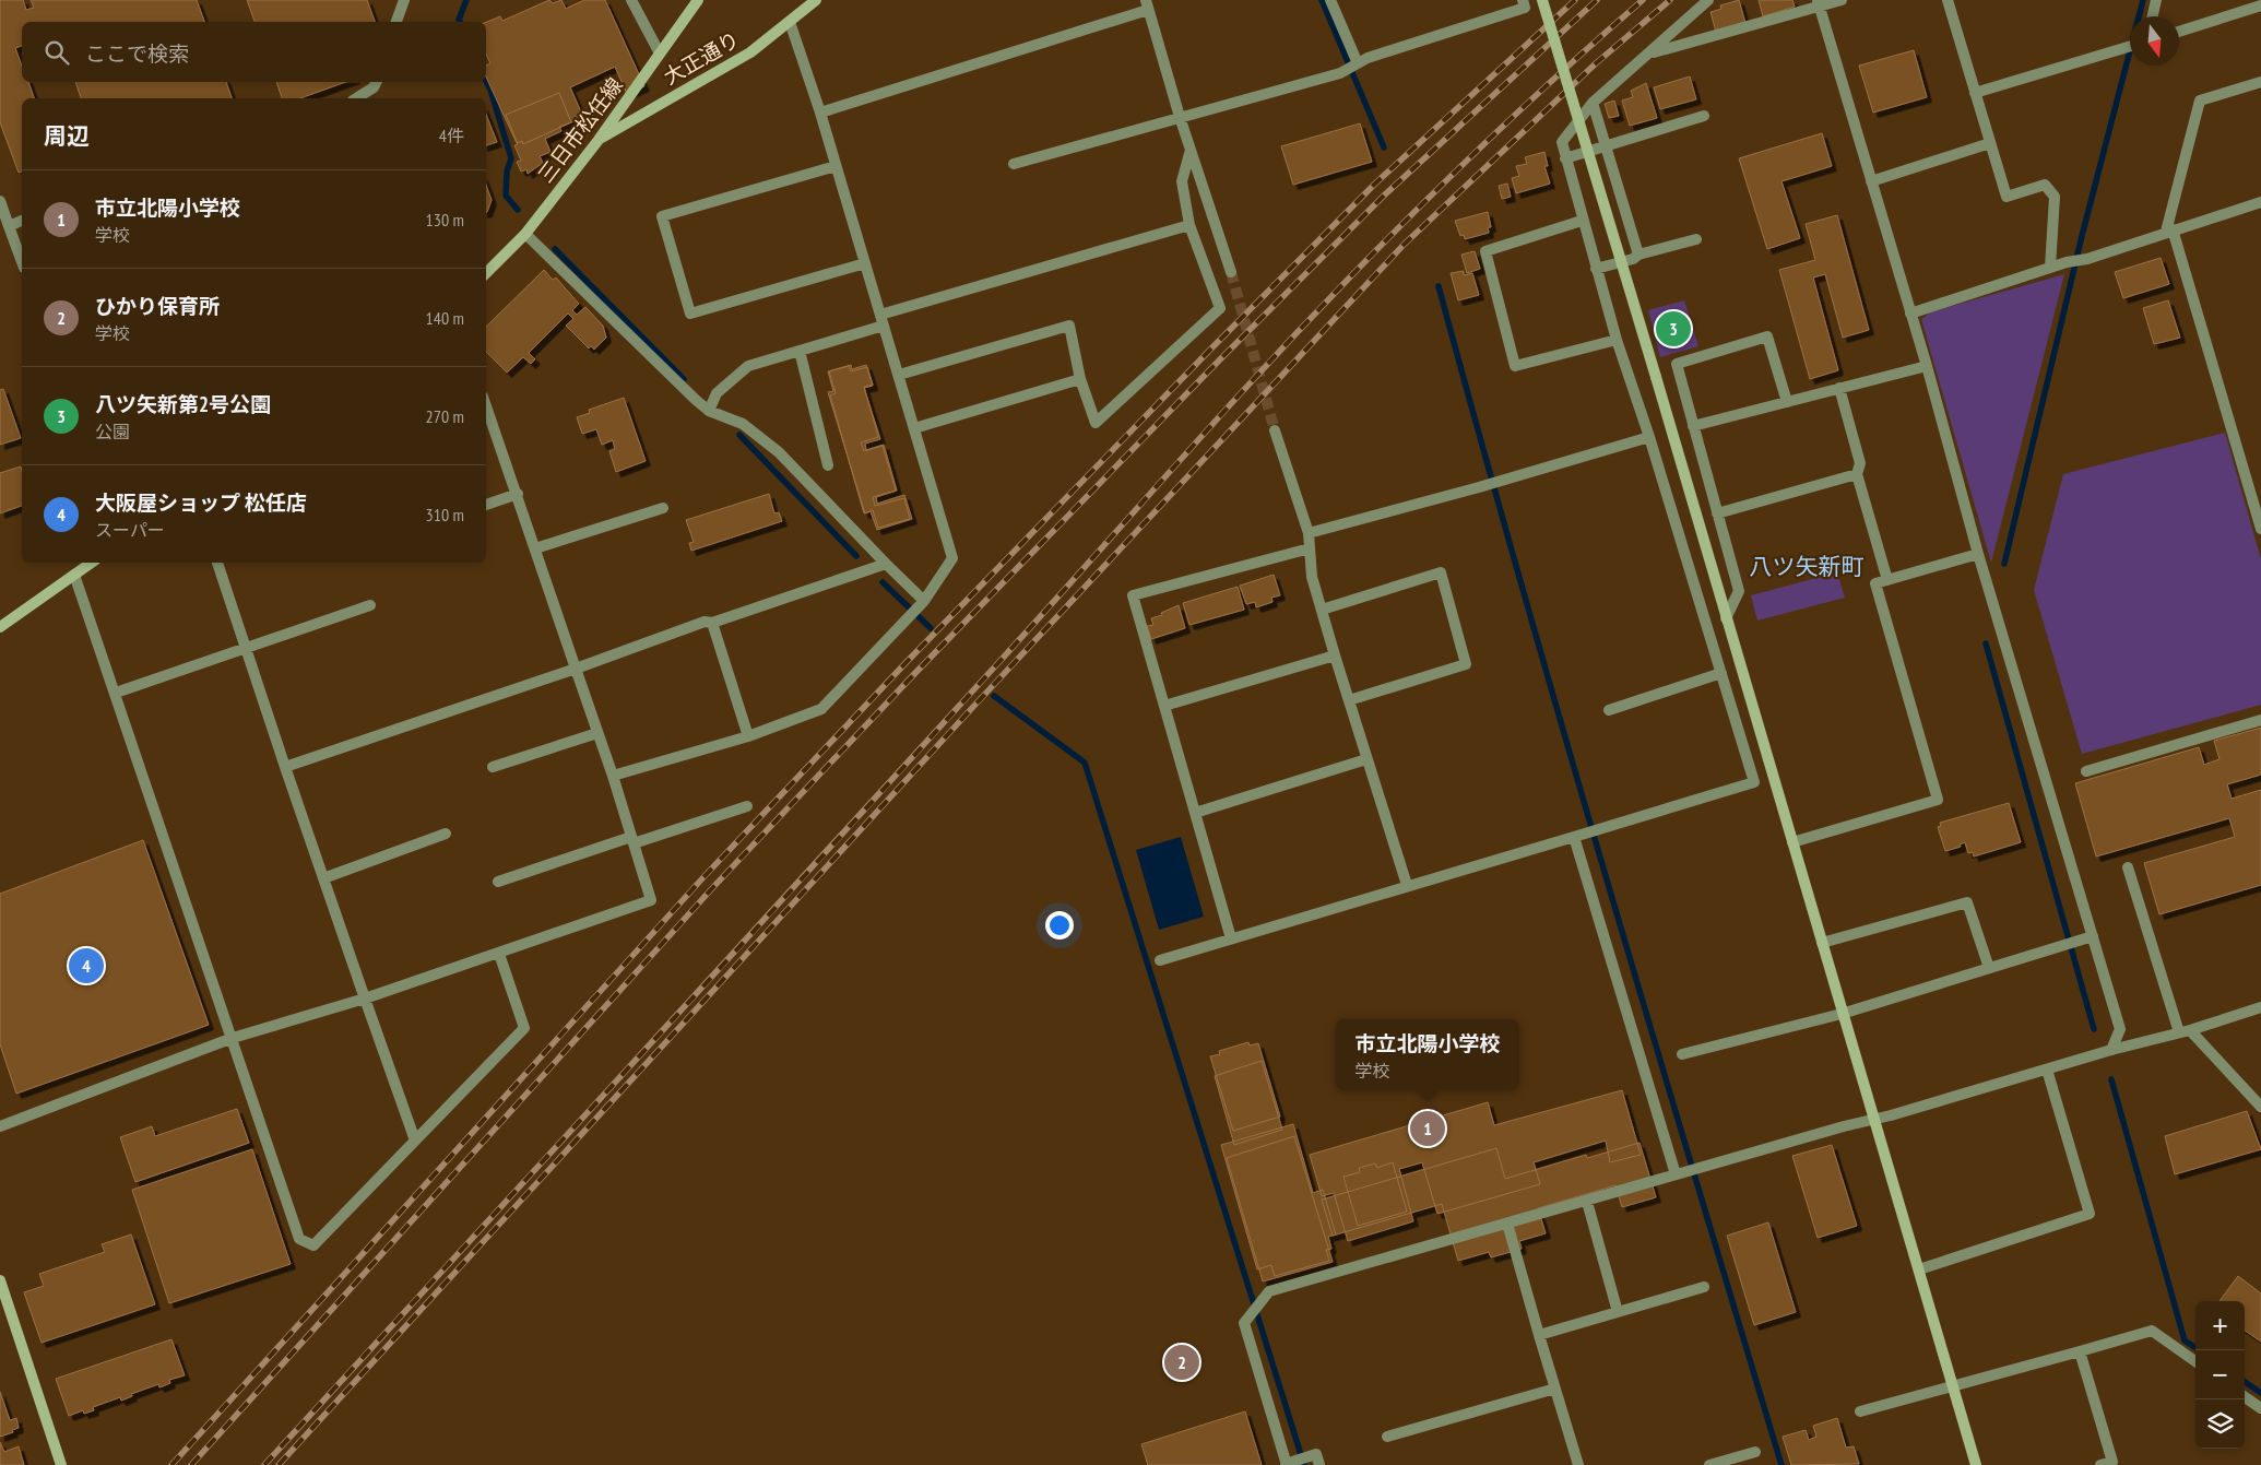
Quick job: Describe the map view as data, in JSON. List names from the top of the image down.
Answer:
{
  "streets": {
    "street": ["大正通り", "三日市松任線"]
  },
  "crossings": [
    ["大正通り", "三日市松任線"]
  ],
  "districts": ["八ツ矢新町"],
  "north": "bottom",
  "page": {
    "search": "ここで検索",
    "heading": ["周辺", "4件"],
    "list": [
      {
        "mark": "1",
        "name": "市立北陽小学校",
        "note": "学校",
        "value": "130 m"
      },
      {
        "mark": "2",
        "name": "ひかり保育所",
        "note": "学校",
        "value": "140 m"
      },
      {
        "mark": "3",
        "name": "八ツ矢新第2号公園",
        "note": "公園",
        "value": "270 m"
      },
      {
        "mark": "4",
        "name": "大阪屋ショップ 松任店",
        "note": "スーパー",
        "value": "310 m"
      }
    ],
    "pins": [
      "3",
      "4",
      "1",
      "2"
    ],
    "popup": ["市立北陽小学校", "学校"],
    "map_buttons": ["+", "−"]
  }
}
